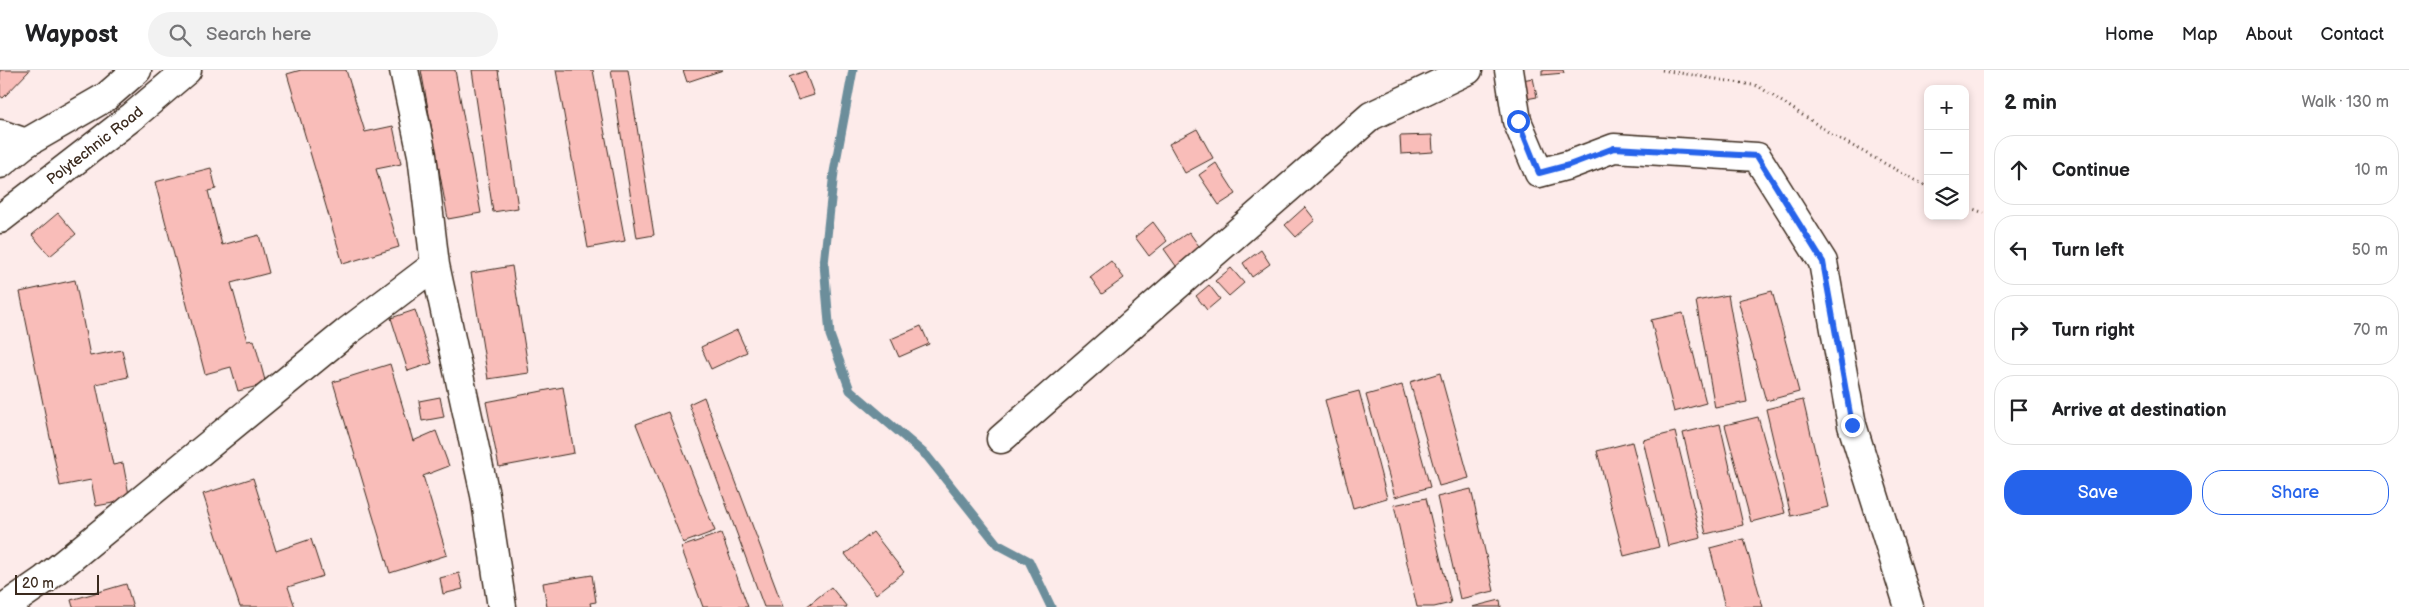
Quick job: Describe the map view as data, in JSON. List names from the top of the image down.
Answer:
{
  "streets": {
    "street": ["Polytechnic Road"]
  },
  "scale_bar": "20 m",
  "page": {
    "header": "Waypost",
    "search": "Search here",
    "nav": [
      "Home",
      "Map",
      "About",
      "Contact"
    ],
    "heading": ["2 min", "Walk · 130 m"],
    "map_buttons": ["+", "−"],
    "list": [
      ["Continue", "10 m"],
      ["Turn left", "50 m"],
      ["Turn right", "70 m"],
      "Arrive at destination"
    ],
    "buttons": ["Save", "Share"],
    "scale": "20 m"
  }
}
